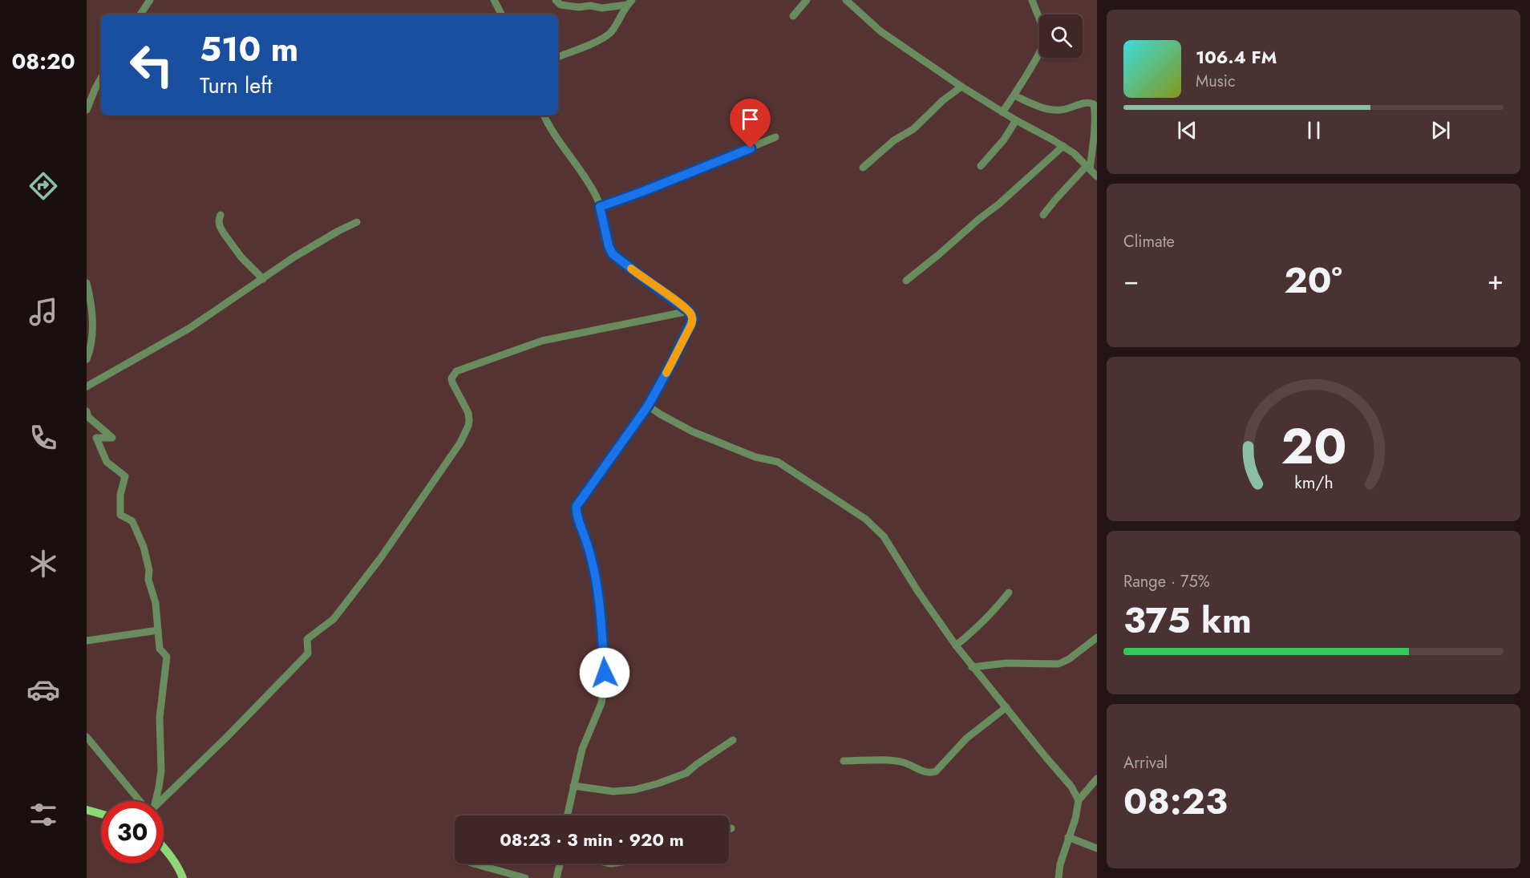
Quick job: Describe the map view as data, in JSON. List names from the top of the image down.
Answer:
{
  "page": {
    "tabs": "08:20",
    "turn": ["510 m", "Turn left"],
    "song": ["106.4 FM", "Music"],
    "tile": [
      "Climate",
      ["Range · 75%", "375 km"],
      ["Arrival", "08:23"]
    ],
    "heat": ["−", "20°", "+"],
    "limit": "30",
    "trip": "08:23 · 3 min · 920 m",
    "gauge": ["20", "km/h"]
  }
}
